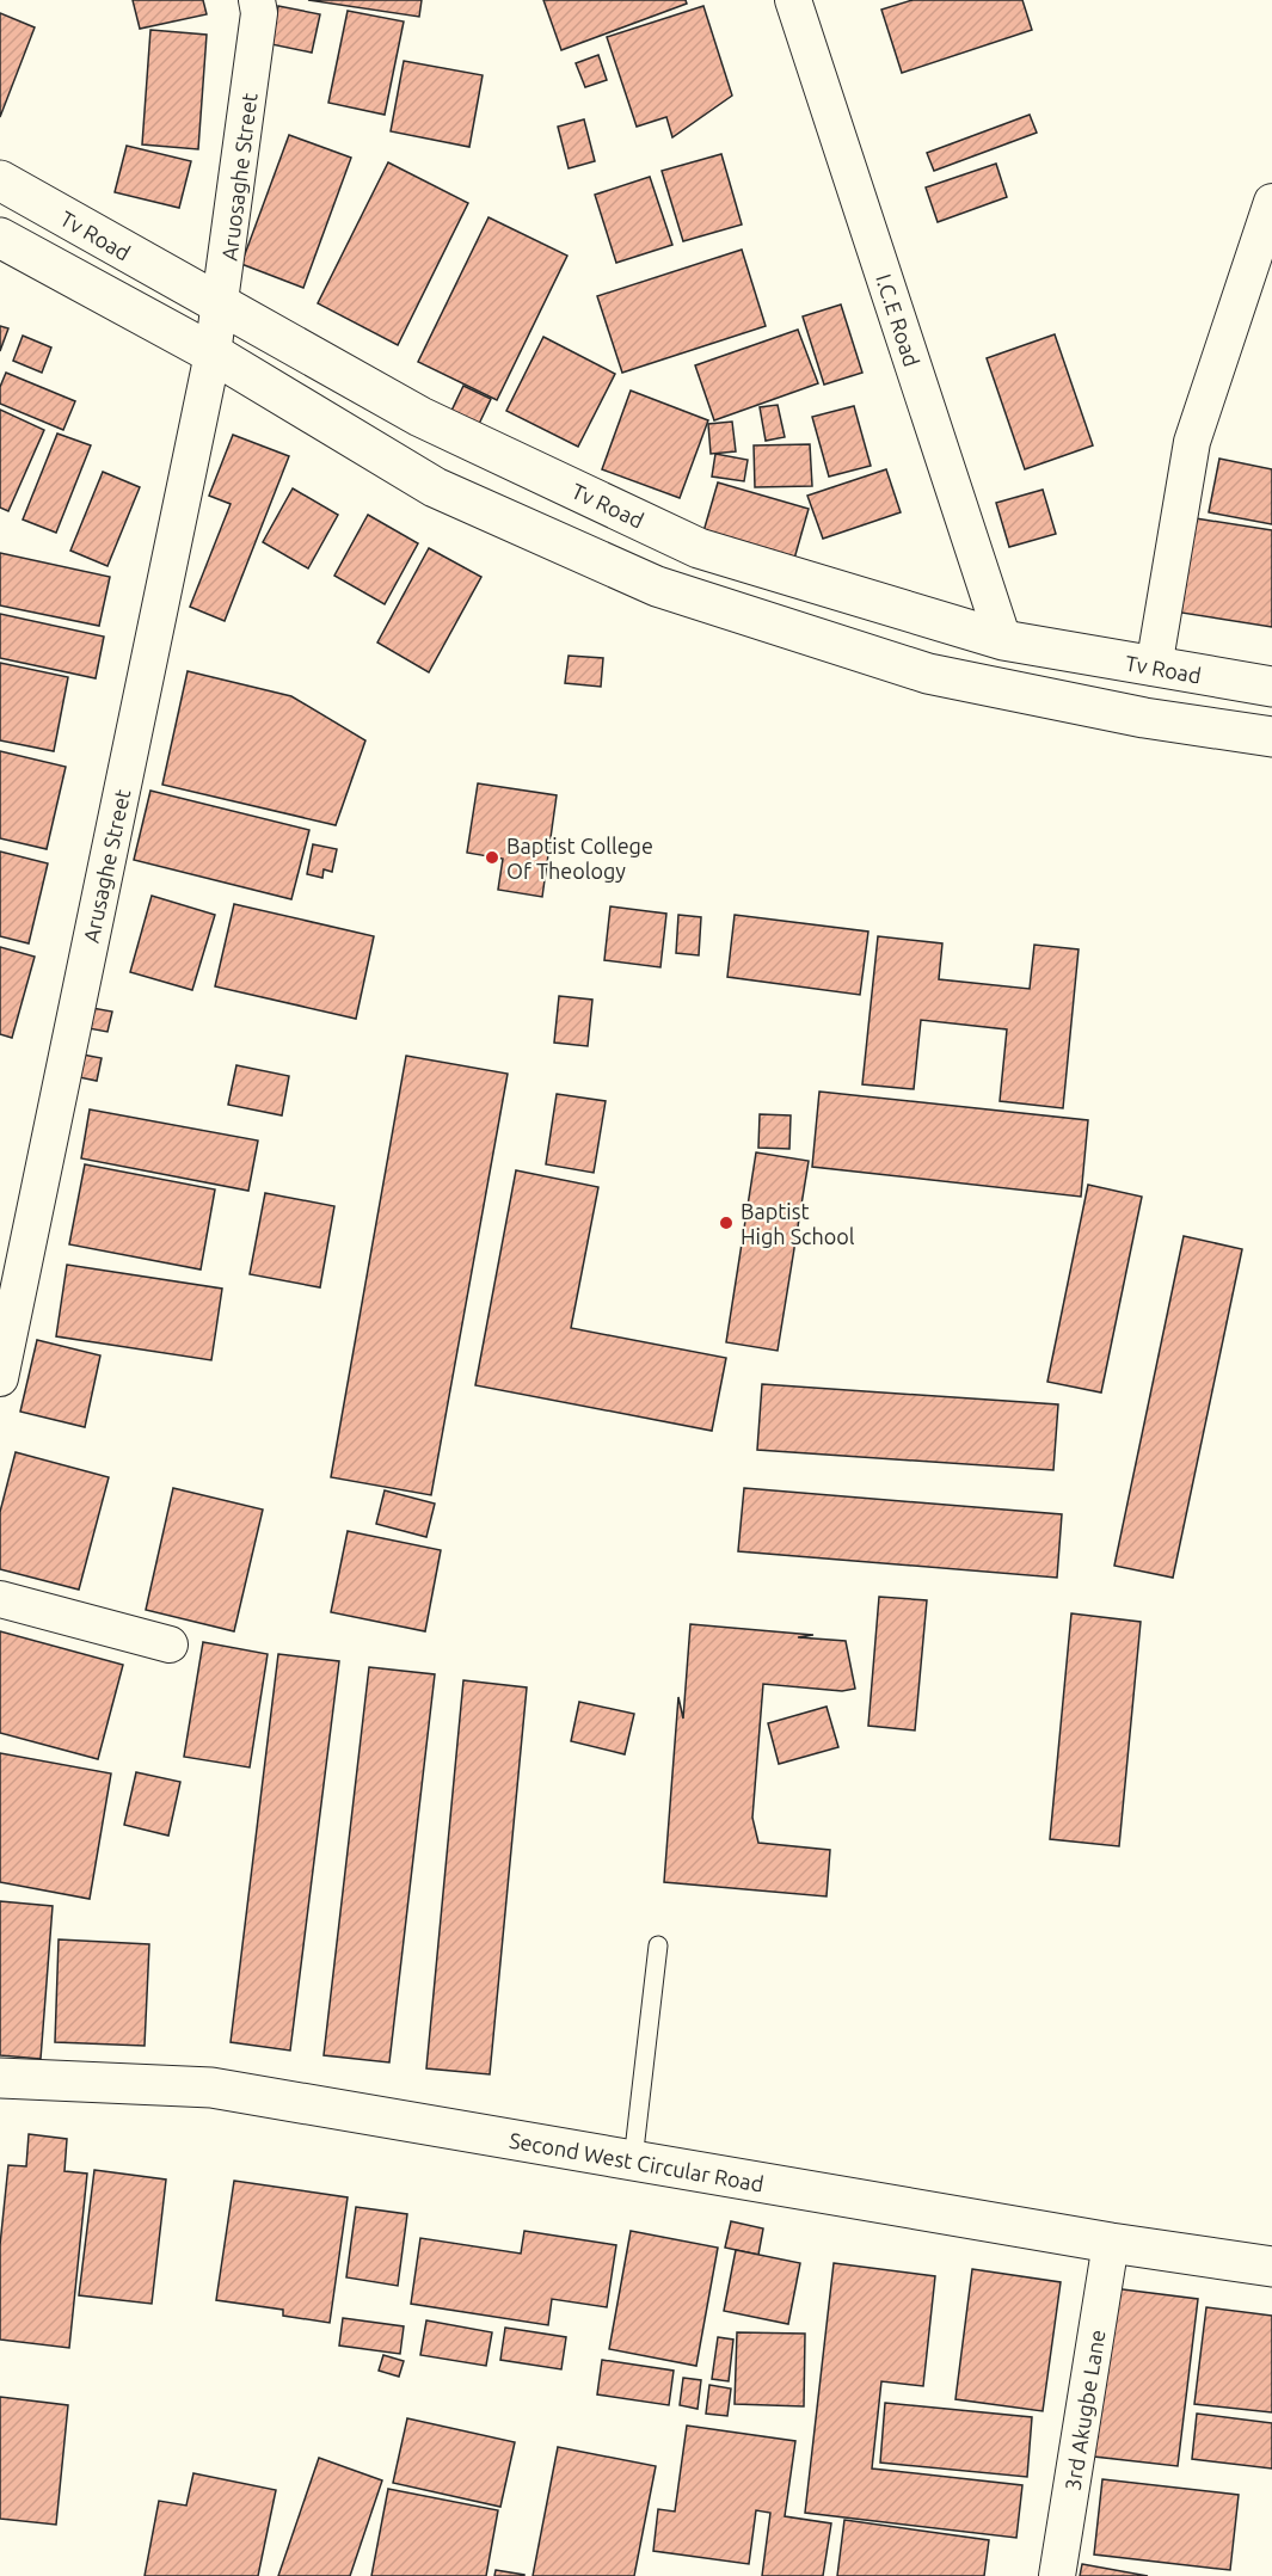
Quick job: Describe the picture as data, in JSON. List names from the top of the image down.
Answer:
{
  "streets": {
    "street": [
      "Aruosaghe Street",
      "Tv Road",
      "I.C.E Road",
      "Arusaghe Street",
      "Second West Circular Road",
      "3rd Akugbe Lane"
    ]
  },
  "crossings": [
    ["Aruosaghe Street", "Tv Road"],
    ["Aruosaghe Street", "Arusaghe Street"],
    ["Tv Road", "I.C.E Road"],
    ["Second West Circular Road", "3rd Akugbe Lane"]
  ],
  "places": ["Baptist College Of Theology", "Baptist High School"]
}
